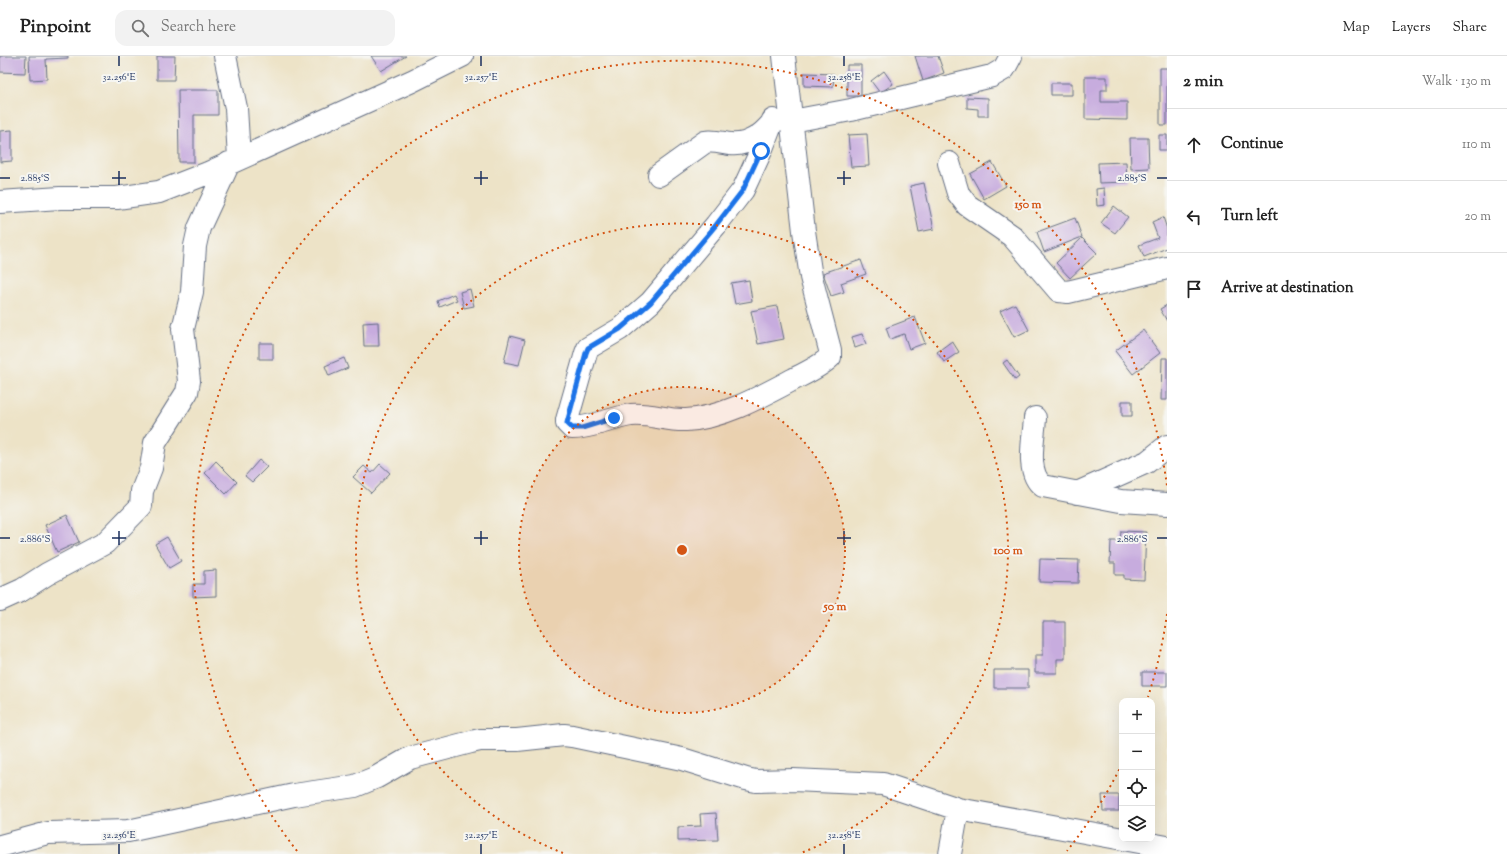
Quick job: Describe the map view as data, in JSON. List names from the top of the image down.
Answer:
{
  "page": {
    "header": "Pinpoint",
    "search": "Search here",
    "nav": ["Map", "Layers", "Share"],
    "heading": ["2 min", "Walk · 130 m"],
    "list": [
      ["Continue", "110 m"],
      ["Turn left", "20 m"],
      "Arrive at destination"
    ],
    "map_buttons": ["+", "−"]
  },
  "coordinates": [
    "32.256°E",
    "32.257°E",
    "32.258°E",
    "2.885°S",
    "2.886°S"
  ],
  "rings": ["150 m", "100 m", "50 m"]
}
